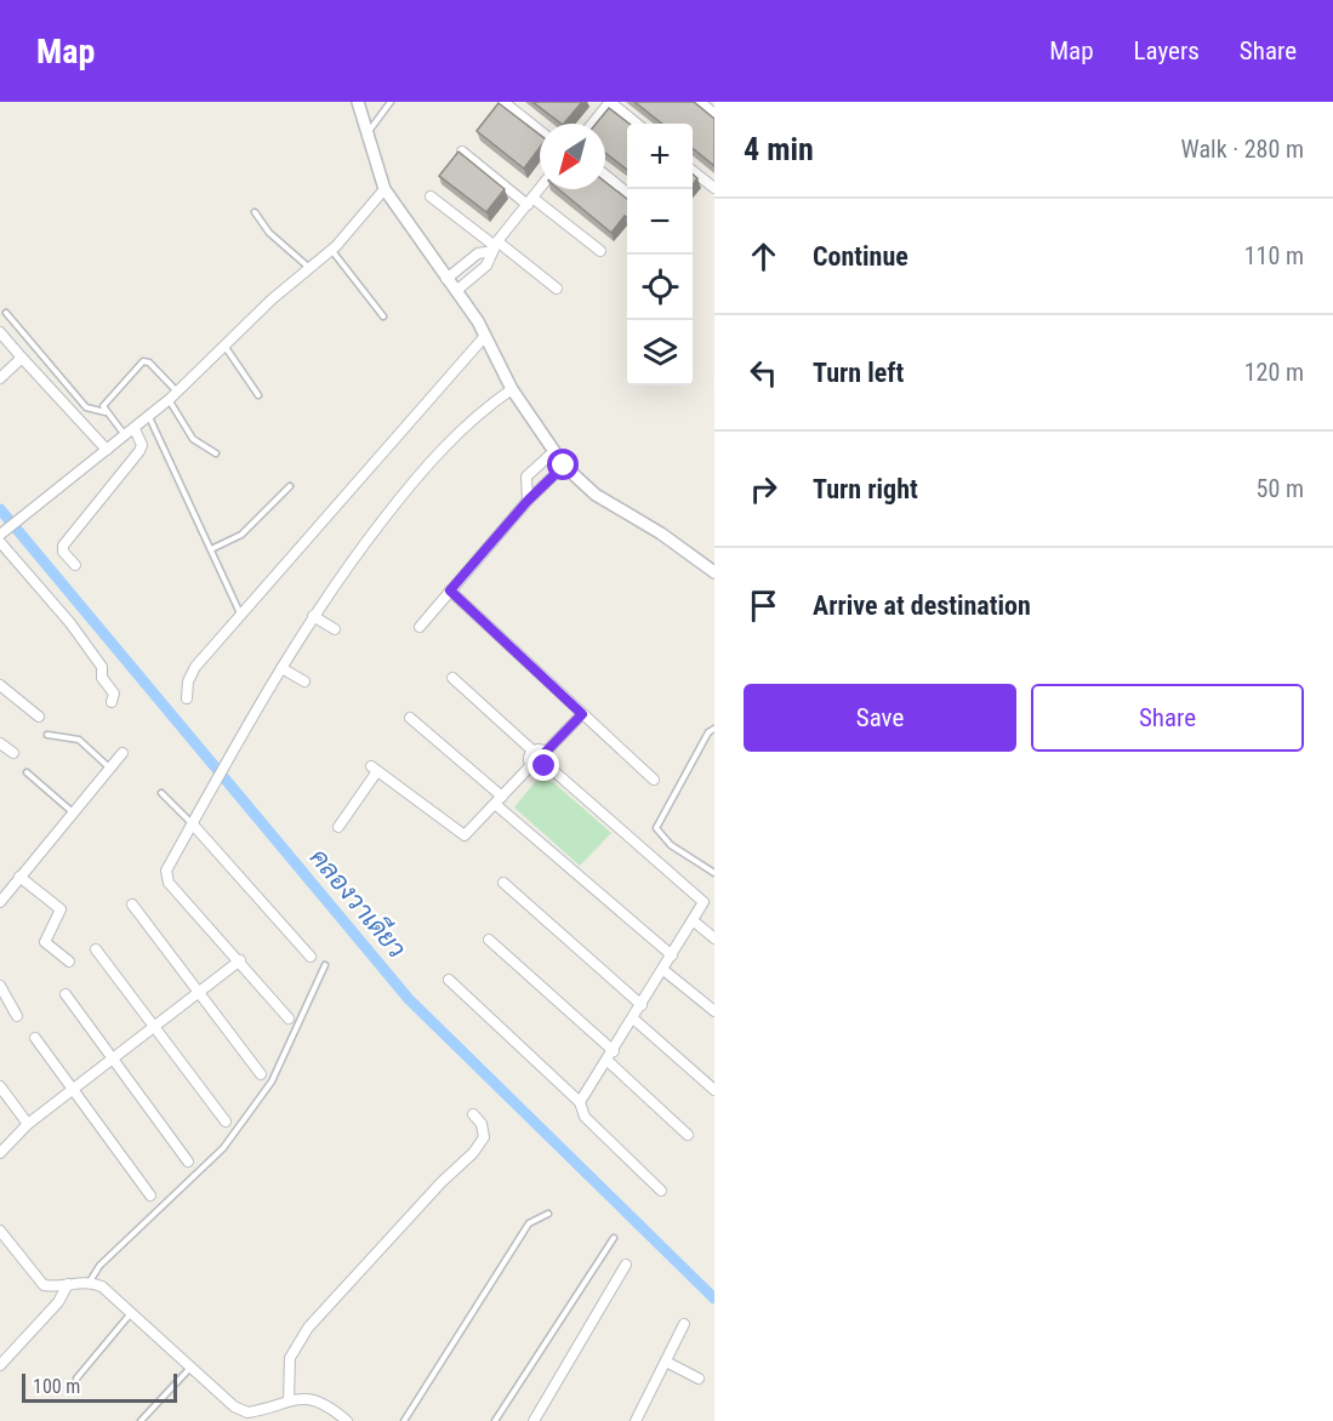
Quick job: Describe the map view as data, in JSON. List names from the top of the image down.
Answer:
{
  "water": ["คลองวาเดียว"],
  "scale_bar": "100 m",
  "north": "bottom left",
  "page": {
    "header": "Map",
    "nav": ["Map", "Layers", "Share"],
    "heading": ["4 min", "Walk · 280 m"],
    "map_buttons": ["+", "−"],
    "list": [
      ["Continue", "110 m"],
      ["Turn left", "120 m"],
      ["Turn right", "50 m"],
      "Arrive at destination"
    ],
    "buttons": ["Save", "Share"],
    "scale": "100 m"
  }
}
